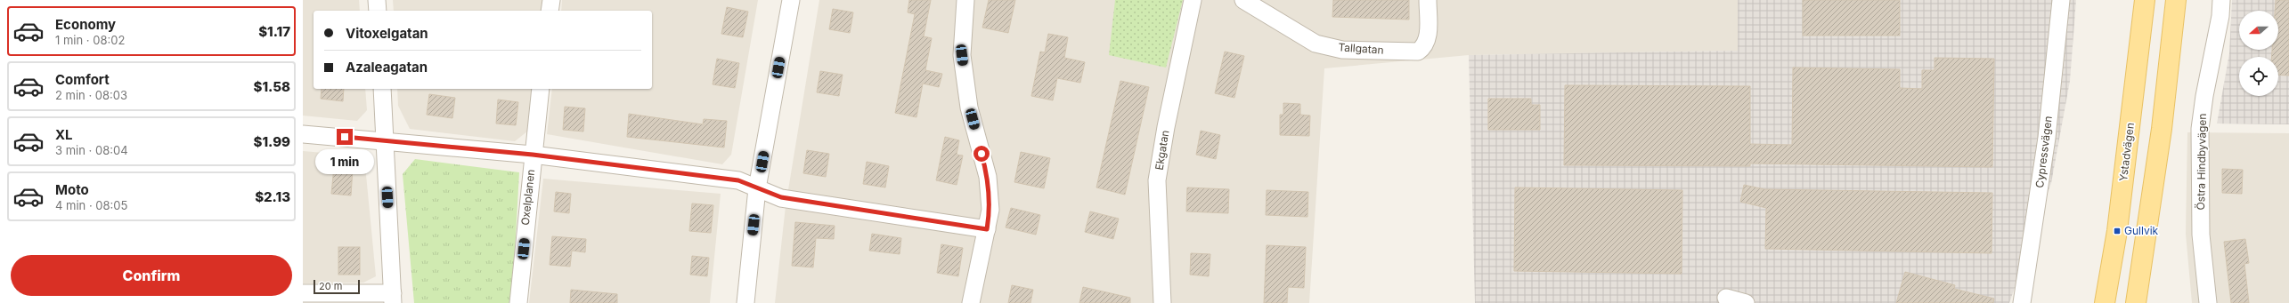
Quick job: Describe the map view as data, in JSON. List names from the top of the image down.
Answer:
{
  "streets": {
    "main road": ["Ystadvägen"],
    "street": [
      "Tallgatan",
      "Ekgatan",
      "Cypressvägen",
      "Östra Hindbyvägen",
      "Oxelplanen"
    ]
  },
  "places": {
    "transit": ["Gullvik"]
  },
  "scale_bar": "20 m",
  "north": "left",
  "page": {
    "list": [
      {
        "name": "Economy",
        "note": "1 min · 08:02",
        "value": "$1.17"
      },
      {
        "name": "Comfort",
        "note": "2 min · 08:03",
        "value": "$1.58"
      },
      {
        "name": "XL",
        "note": "3 min · 08:04",
        "value": "$1.99"
      },
      {
        "name": "Moto",
        "note": "4 min · 08:05",
        "value": "$2.13"
      }
    ],
    "banner": ["Vitoxelgatan", "Azaleagatan"],
    "bubble": "1 min",
    "buttons": "Confirm",
    "scale": "20 m"
  }
}
